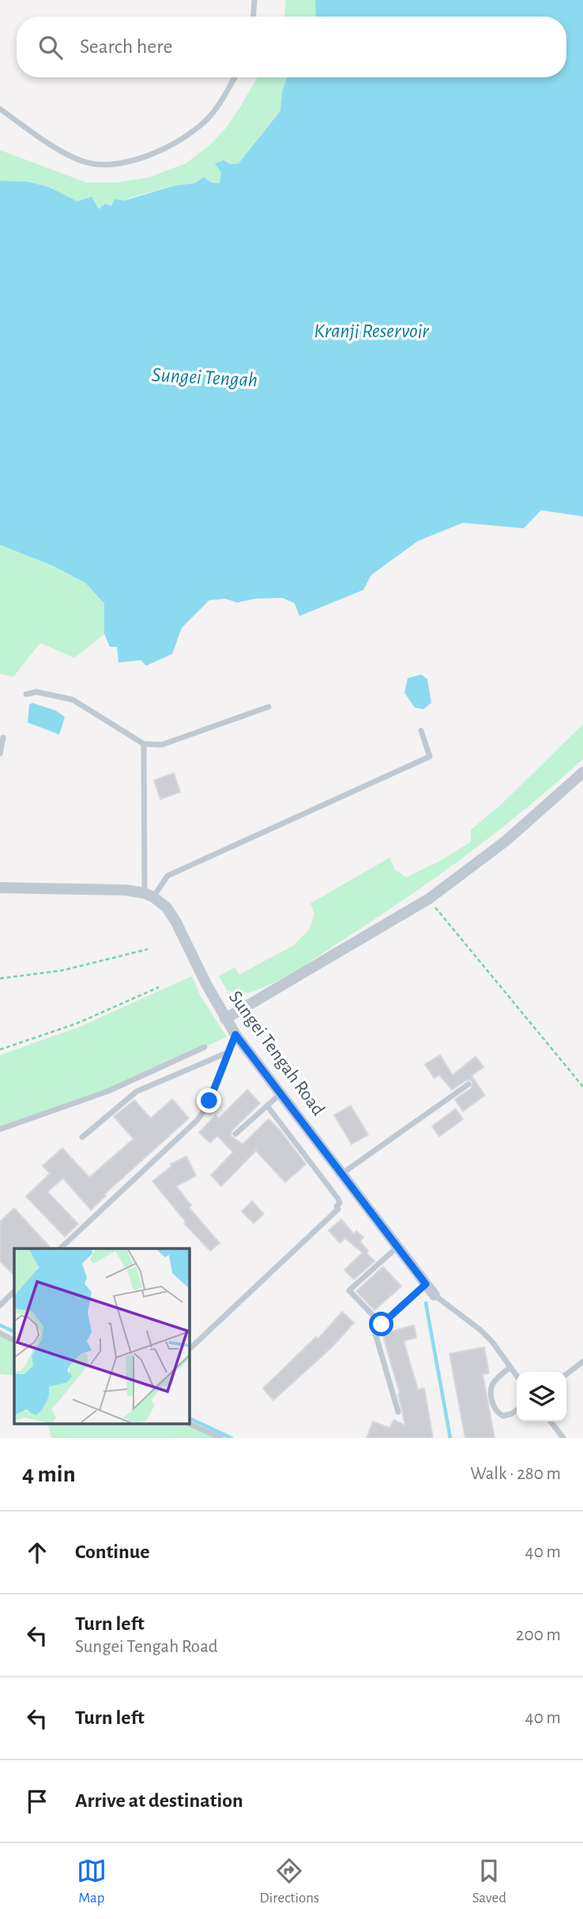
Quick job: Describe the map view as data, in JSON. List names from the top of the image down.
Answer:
{
  "streets": {
    "street": ["Sungei Tengah Road"]
  },
  "water": ["Kranji Reservoir", "Sungei Tengah"],
  "page": {
    "search": "Search here",
    "heading": ["4 min", "Walk · 280 m"],
    "list": [
      ["Continue", "40 m"],
      ["Turn left", "Sungei Tengah Road", "200 m"],
      ["Turn left", "40 m"],
      "Arrive at destination"
    ],
    "nav": ["Map", "Directions", "Saved"]
  }
}
